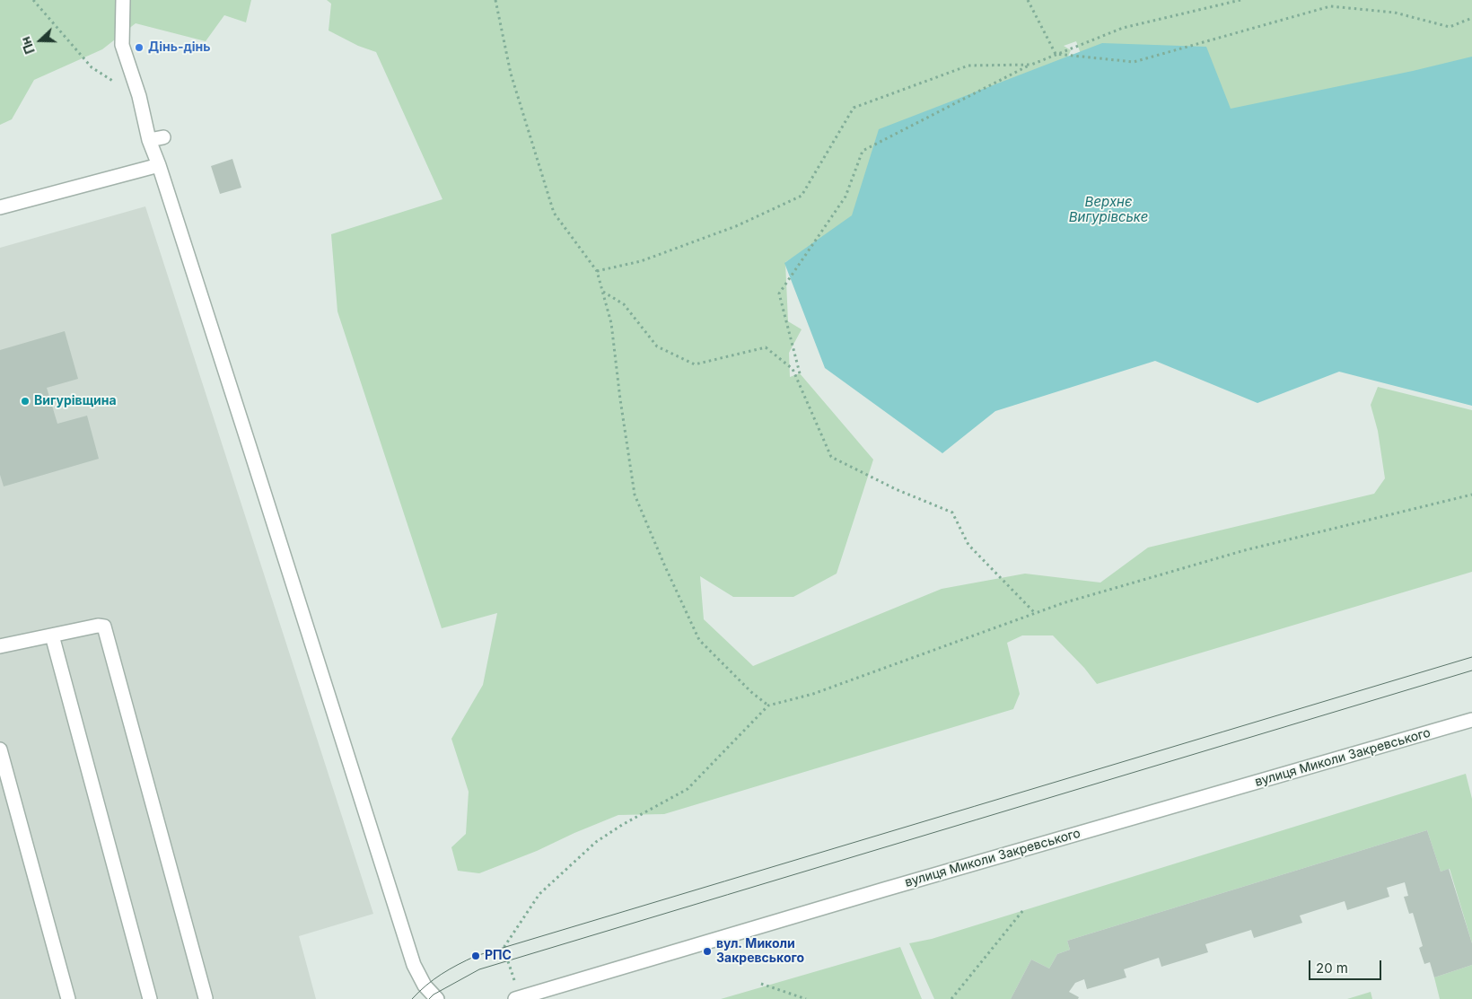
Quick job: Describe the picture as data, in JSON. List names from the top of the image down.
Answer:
{
  "streets": {
    "street": ["вулиця Миколи Закревського"]
  },
  "water": ["Верхнє Вигурівське"],
  "places": [
    "Дінь-дінь",
    "Вигурівщина",
    "вул. Миколи Закревського",
    "РПС"
  ],
  "scale_bar": "20 m",
  "north": "left"
}
